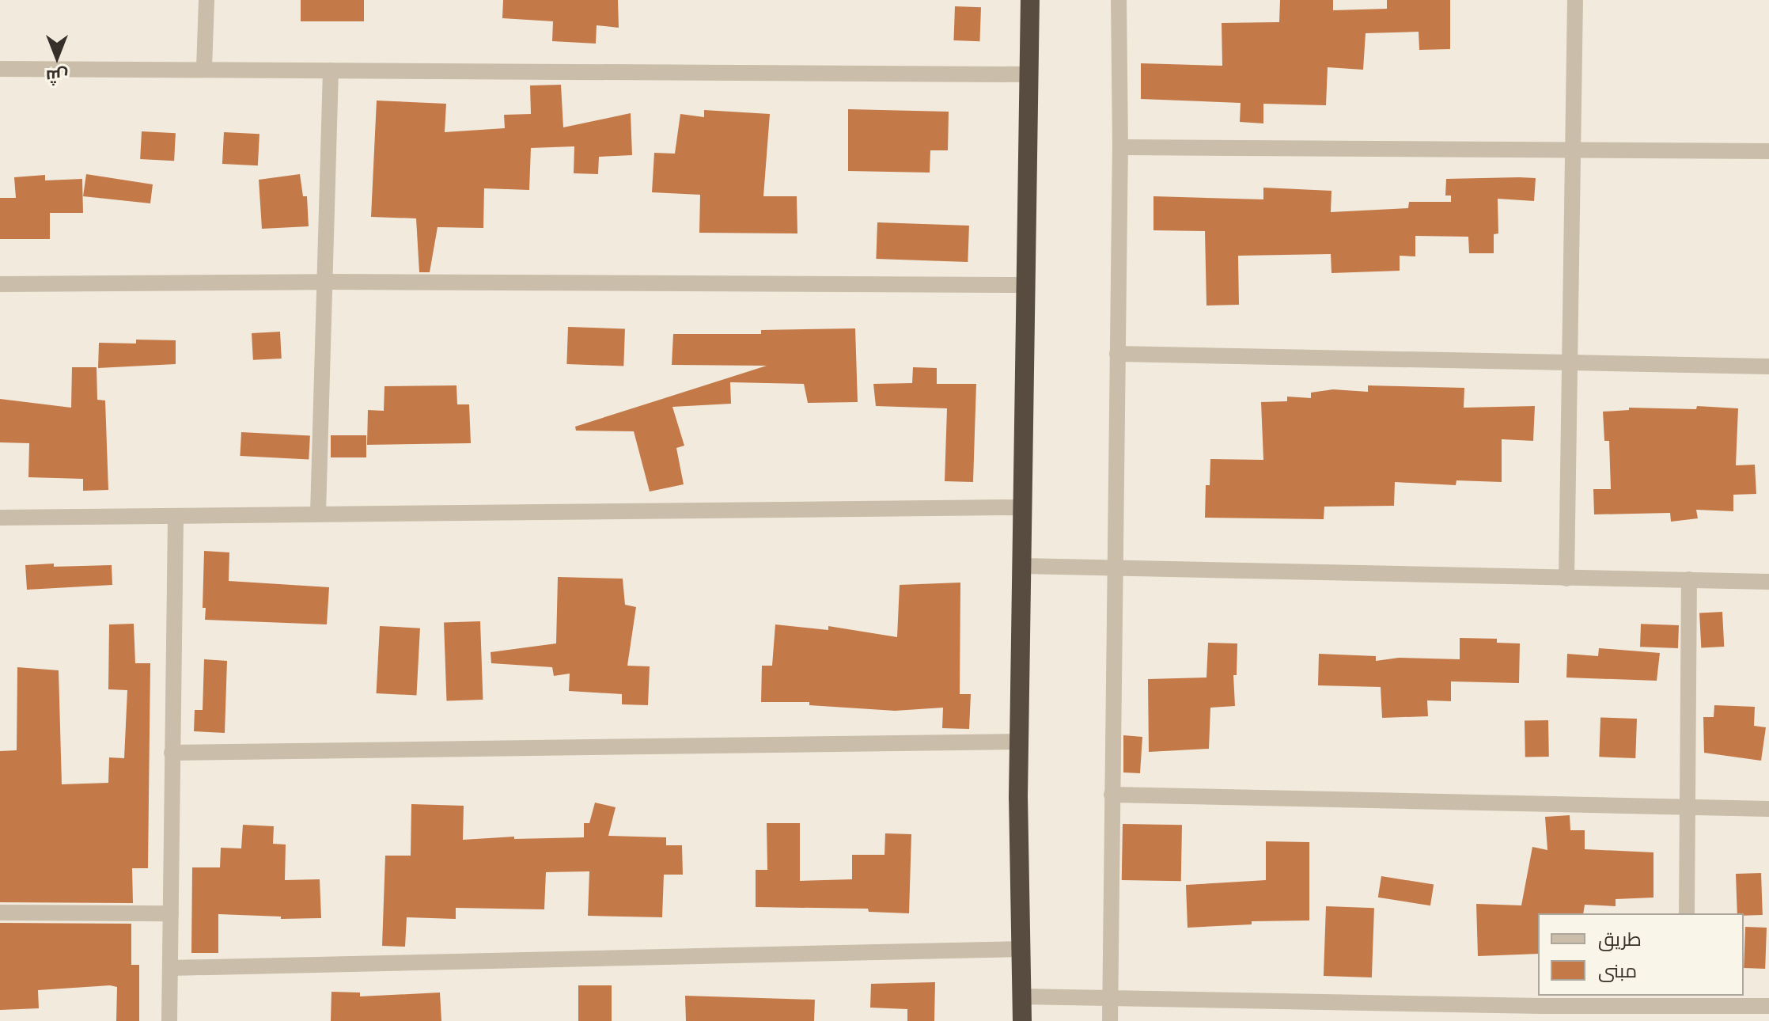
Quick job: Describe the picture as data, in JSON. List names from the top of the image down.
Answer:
{
  "legend": ["طريق", "مبنى"],
  "north": "bottom"
}
